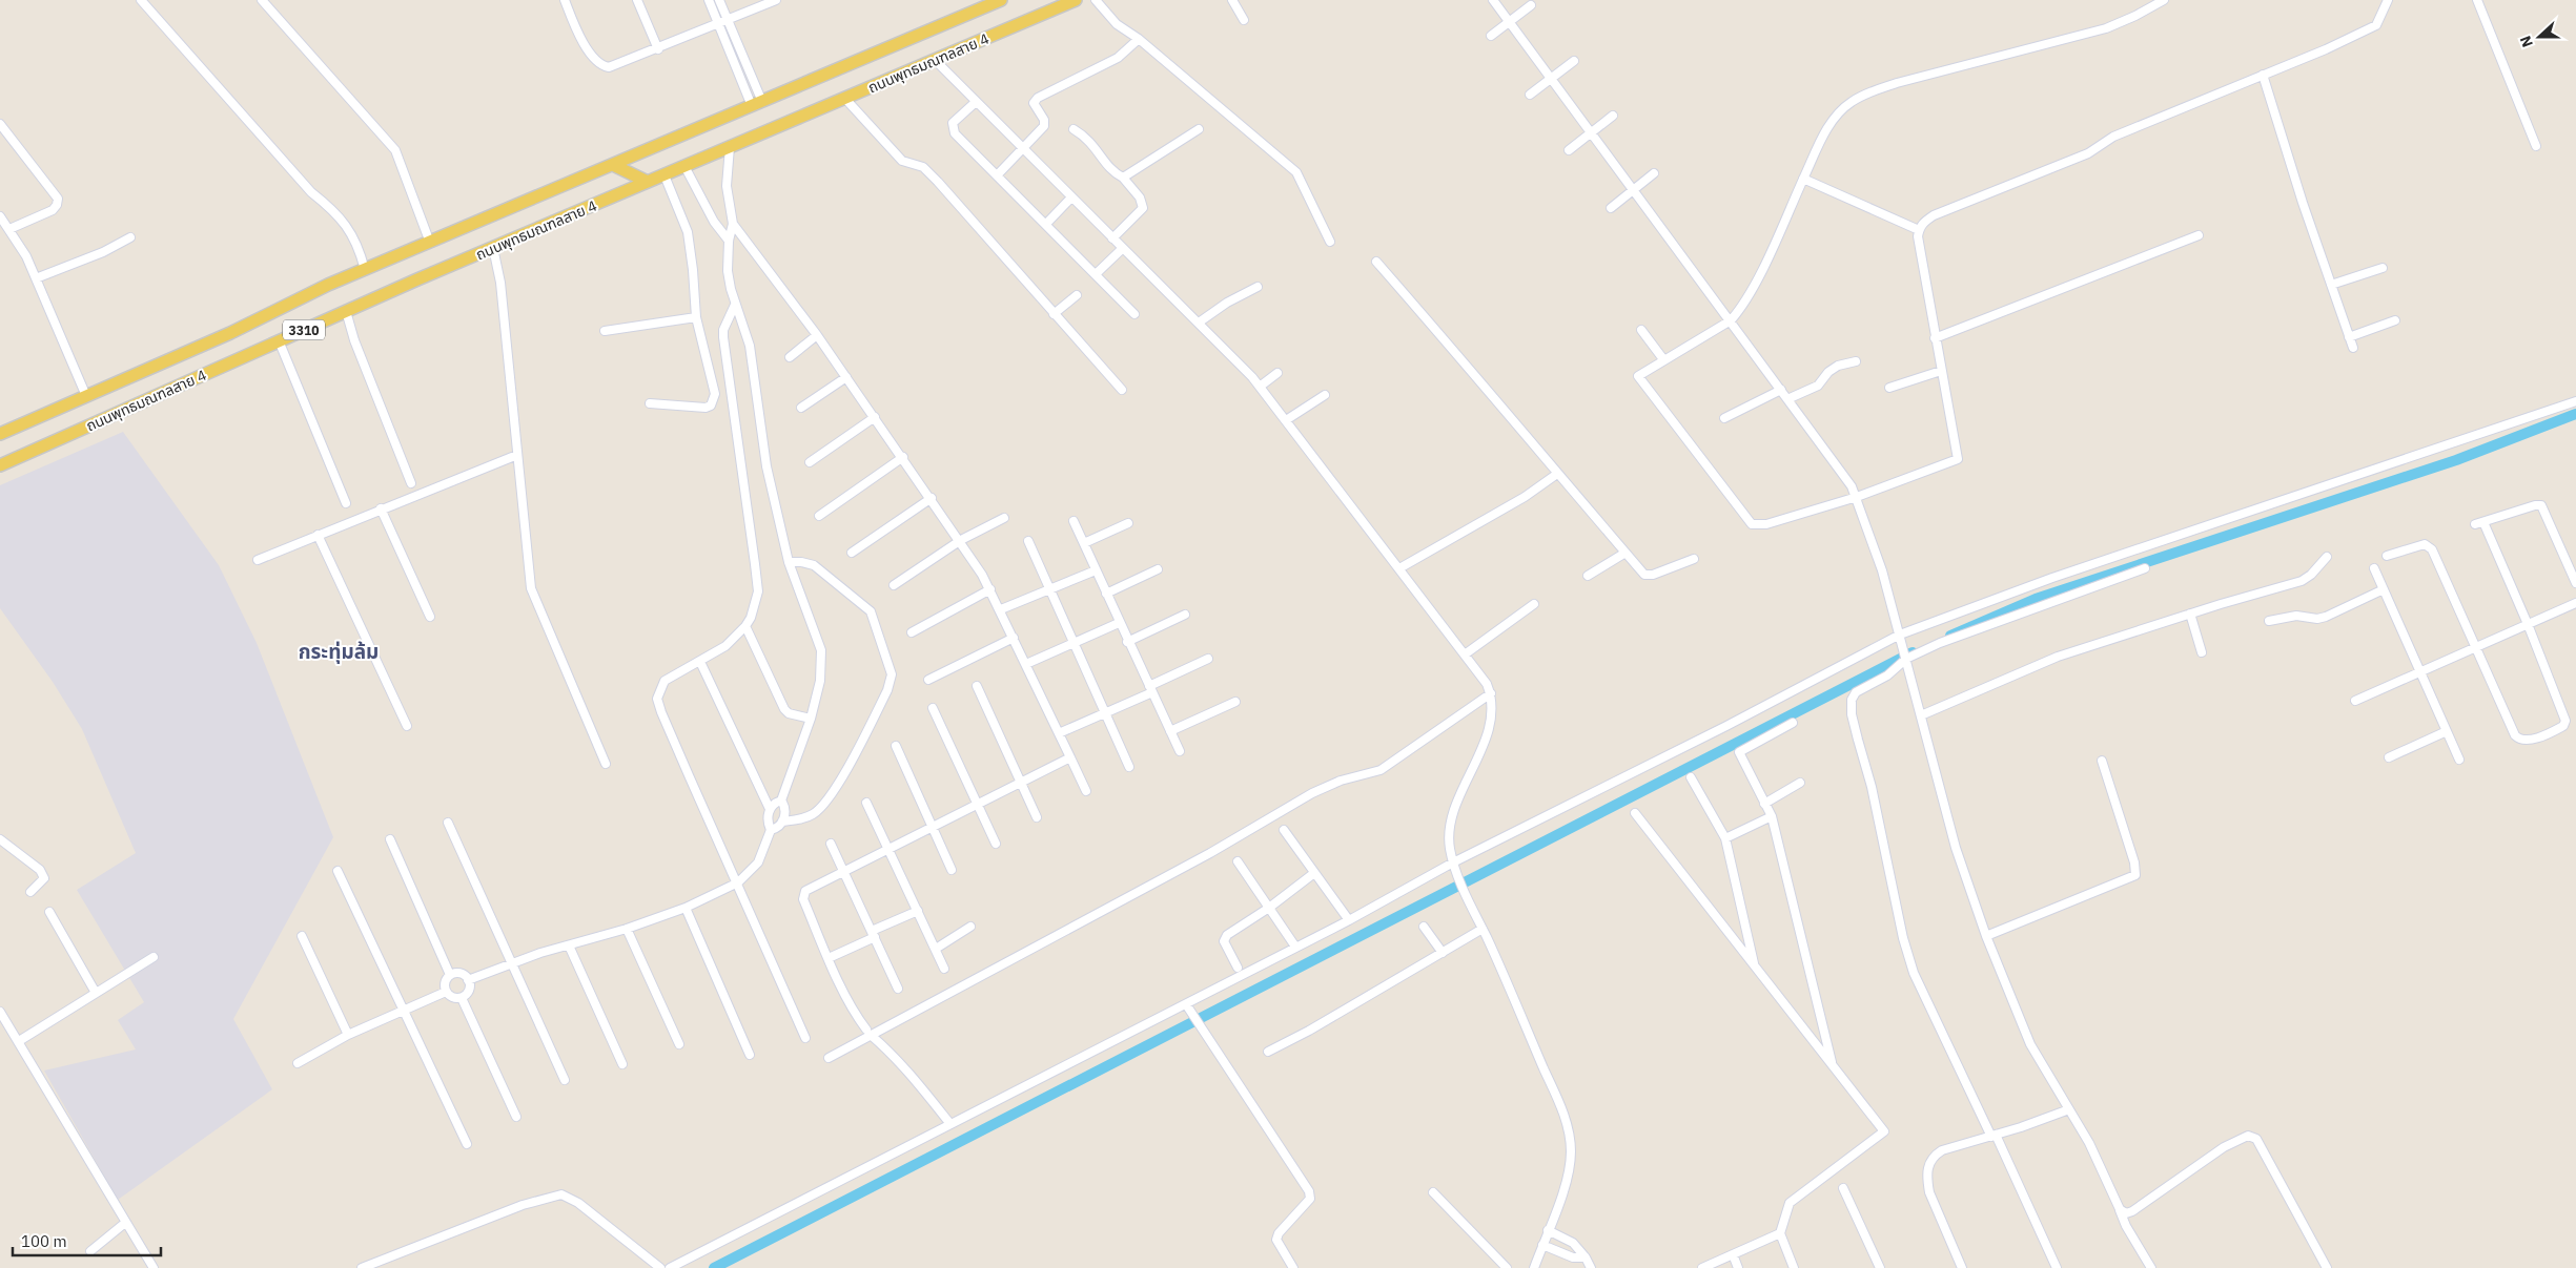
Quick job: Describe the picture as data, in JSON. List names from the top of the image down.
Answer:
{
  "streets": {
    "main road": ["ถนนพุทธมณฑลสาย 4", "3310"]
  },
  "districts": ["กระทุ่มล้ม"],
  "scale_bar": "100 m",
  "north": "left"
}
